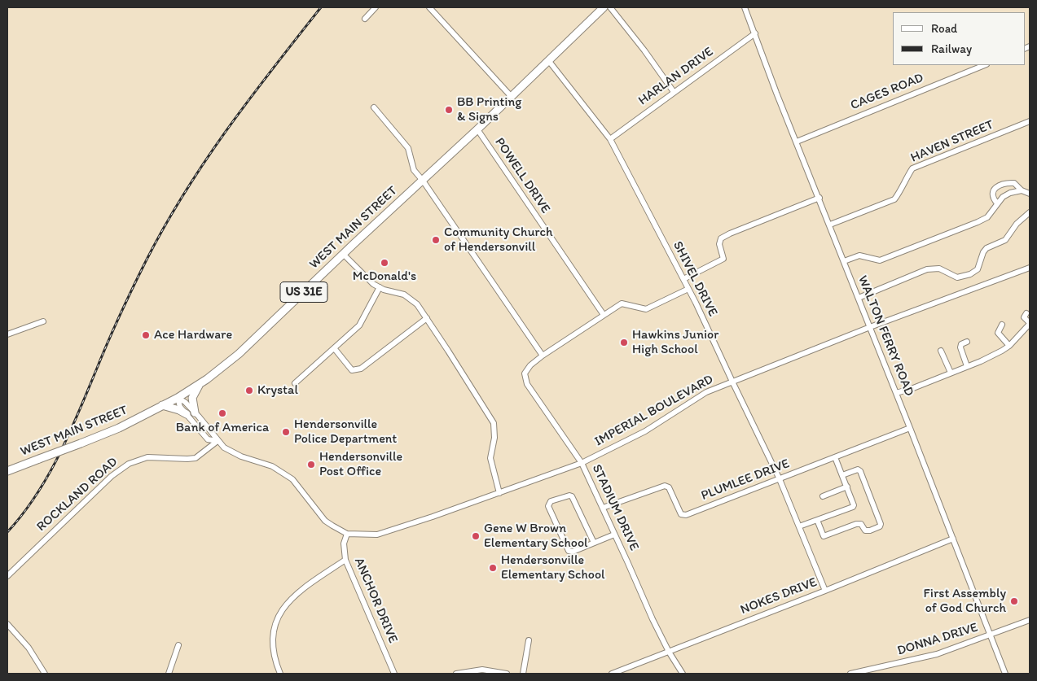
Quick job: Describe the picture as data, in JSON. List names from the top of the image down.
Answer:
{
  "streets": {
    "main road": ["WEST MAIN STREET", "US 31E"],
    "street": [
      "HARLAN DRIVE",
      "CAGES ROAD",
      "HAVEN STREET",
      "POWELL DRIVE",
      "SHIVEL DRIVE",
      "WALTON FERRY ROAD",
      "IMPERIAL BOULEVARD",
      "PLUMLEE DRIVE",
      "ROCKLAND ROAD",
      "STADIUM DRIVE",
      "NOKES DRIVE",
      "ANCHOR DRIVE",
      "DONNA DRIVE"
    ]
  },
  "crossings": [
    ["HARLAN DRIVE", "SHIVEL DRIVE"],
    ["HARLAN DRIVE", "WALTON FERRY ROAD"],
    ["CAGES ROAD", "WALTON FERRY ROAD"],
    ["HAVEN STREET", "WALTON FERRY ROAD"],
    ["POWELL DRIVE", "WEST MAIN STREET"],
    ["POWELL DRIVE", "STADIUM DRIVE"],
    ["WEST MAIN STREET", "SHIVEL DRIVE"],
    ["WEST MAIN STREET", "IMPERIAL BOULEVARD"],
    ["SHIVEL DRIVE", "IMPERIAL BOULEVARD"],
    ["SHIVEL DRIVE", "PLUMLEE DRIVE"],
    ["SHIVEL DRIVE", "STADIUM DRIVE"],
    ["SHIVEL DRIVE", "NOKES DRIVE"],
    ["WALTON FERRY ROAD", "IMPERIAL BOULEVARD"],
    ["WALTON FERRY ROAD", "PLUMLEE DRIVE"],
    ["WALTON FERRY ROAD", "NOKES DRIVE"],
    ["WALTON FERRY ROAD", "DONNA DRIVE"],
    ["IMPERIAL BOULEVARD", "ROCKLAND ROAD"],
    ["IMPERIAL BOULEVARD", "STADIUM DRIVE"],
    ["IMPERIAL BOULEVARD", "ANCHOR DRIVE"],
    ["PLUMLEE DRIVE", "STADIUM DRIVE"],
    ["STADIUM DRIVE", "NOKES DRIVE"]
  ],
  "places": [
    "BB Printing & Signs",
    "Community Church of Hendersonvill",
    "McDonald's",
    "Ace Hardware",
    "Hawkins Junior High School",
    "Krystal",
    "Bank of America",
    "Hendersonville Police Department",
    "Hendersonville Post Office",
    "Gene W Brown Elementary School",
    "Hendersonville Elementary School",
    "First Assembly of God Church"
  ],
  "legend": ["Road", "Railway"]
}
